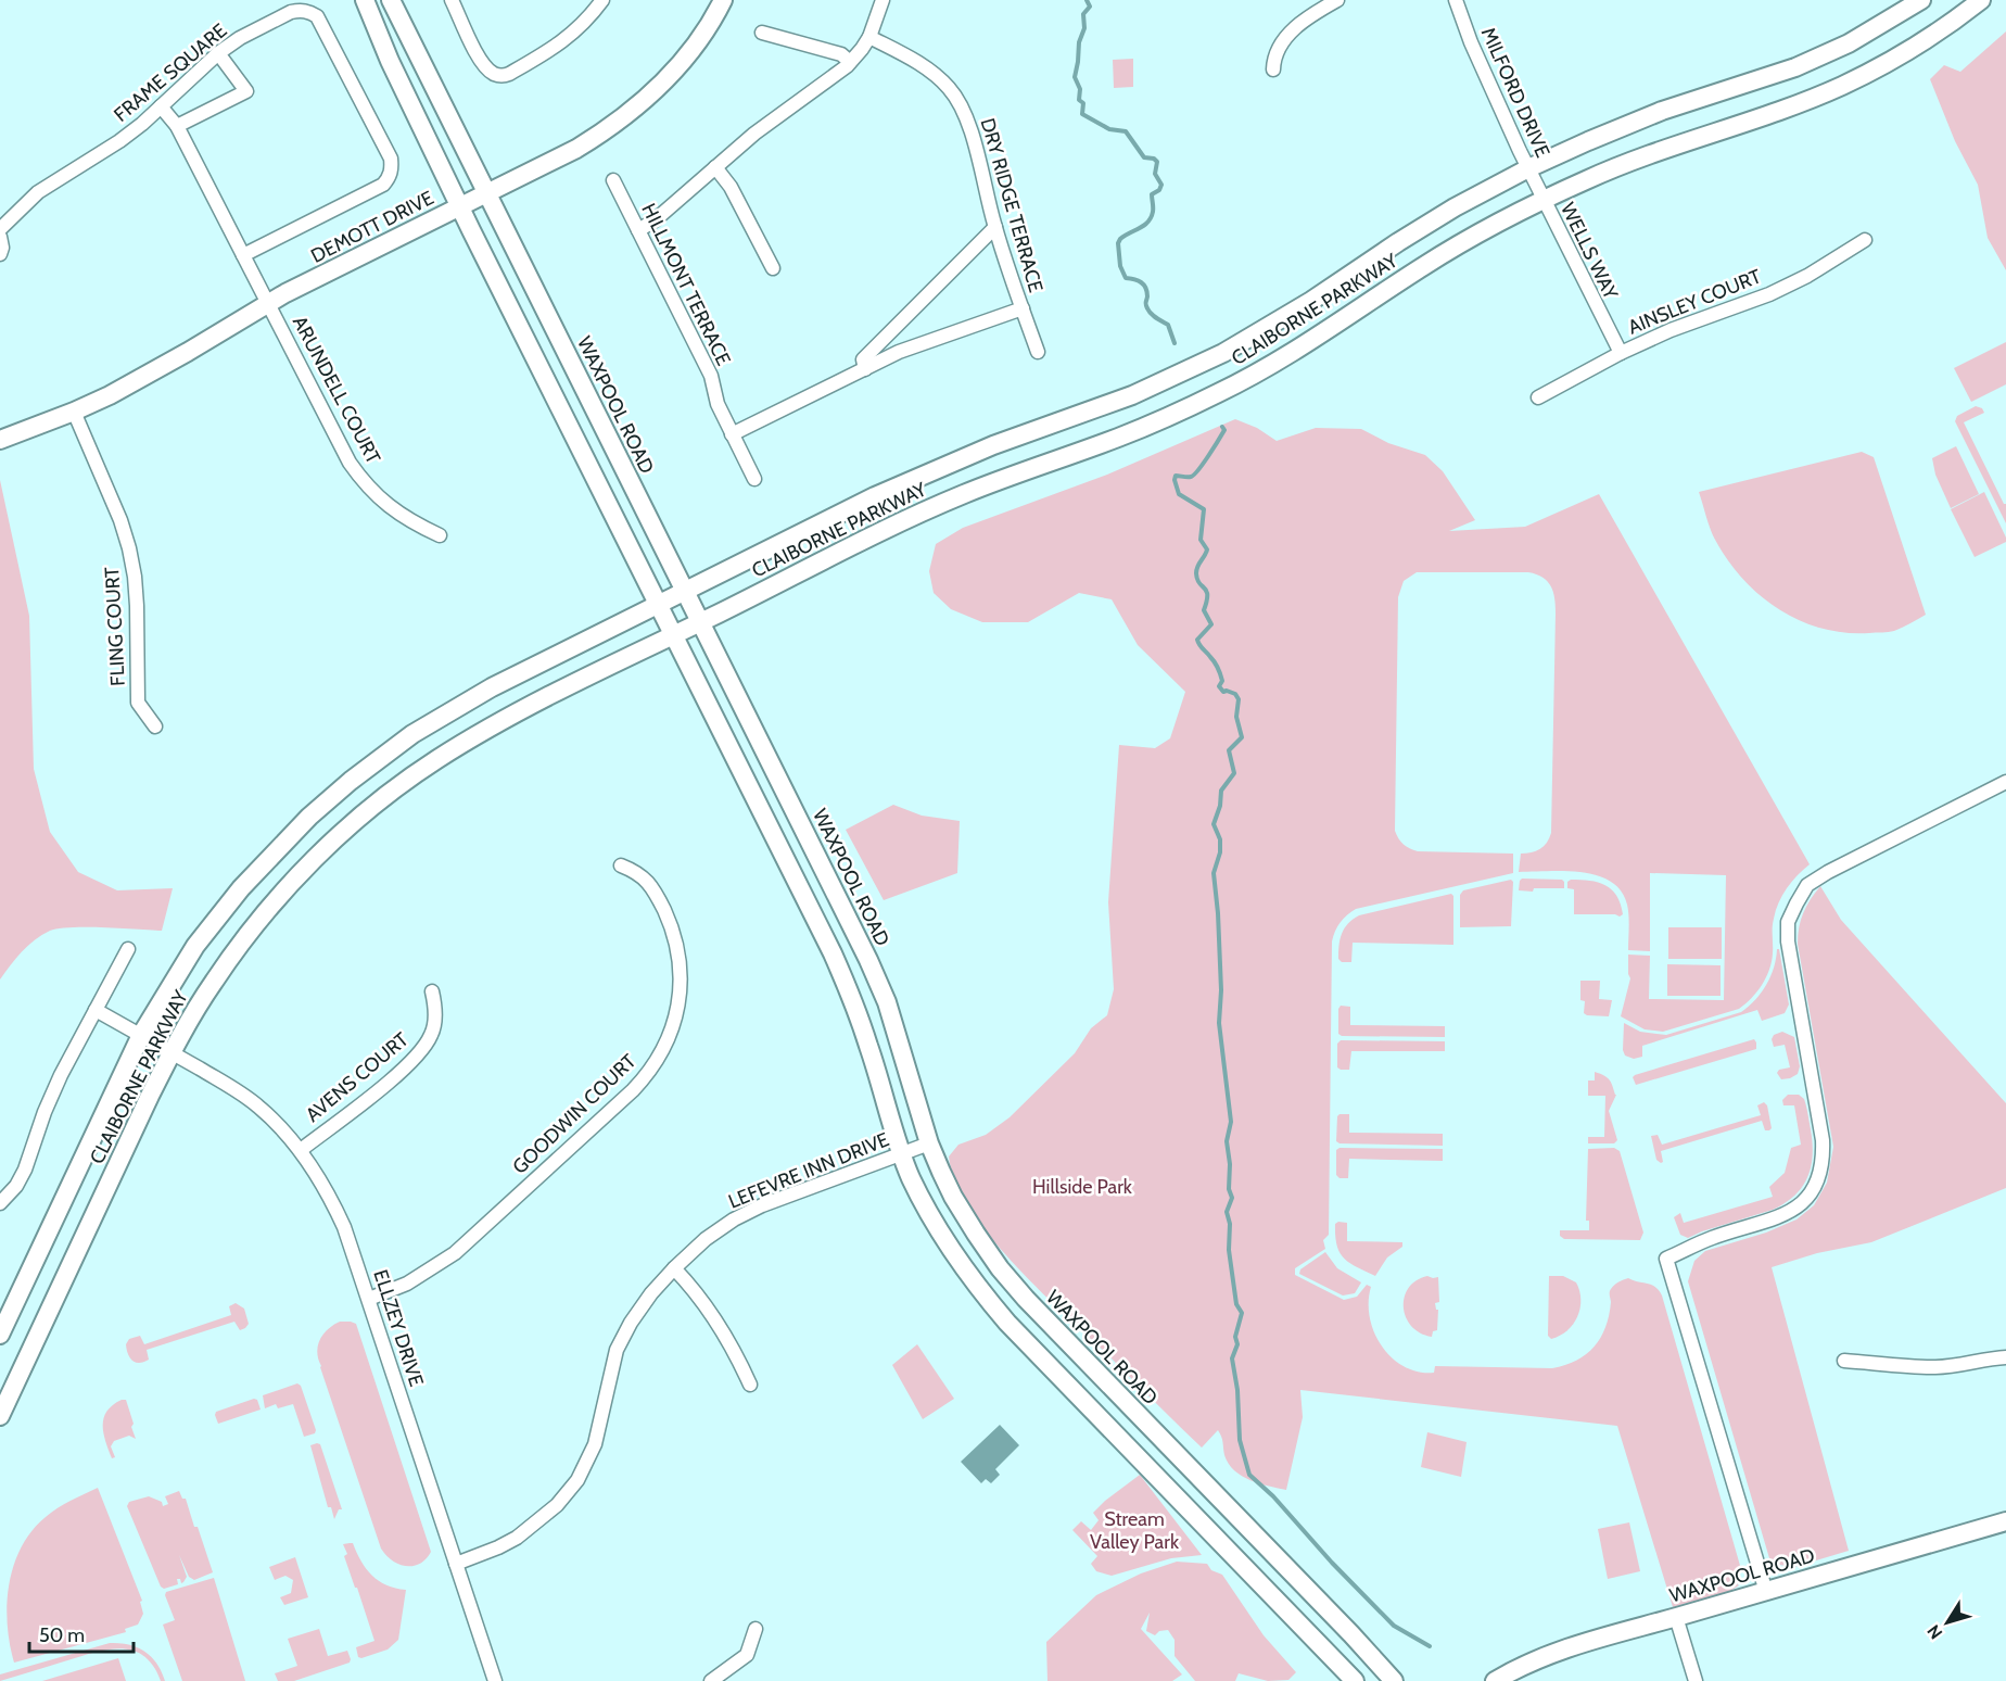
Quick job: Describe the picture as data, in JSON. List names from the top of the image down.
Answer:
{
  "streets": {
    "street": [
      "FRAME SQUARE",
      "MILFORD DRIVE",
      "DRY RIDGE TERRACE",
      "DEMOTT DRIVE",
      "WELLS WAY",
      "HILLMONT TERRACE",
      "AINSLEY COURT",
      "CLAIBORNE PARKWAY",
      "ARUNDELL COURT",
      "WAXPOOL ROAD",
      "FLING COURT",
      "AVENS COURT",
      "GOODWIN COURT",
      "LEFEVRE INN DRIVE",
      "ELLZEY DRIVE"
    ]
  },
  "crossings": [
    ["FRAME SQUARE", "ARUNDELL COURT"],
    ["MILFORD DRIVE", "WELLS WAY"],
    ["MILFORD DRIVE", "CLAIBORNE PARKWAY"],
    ["DEMOTT DRIVE", "ARUNDELL COURT"],
    ["DEMOTT DRIVE", "WAXPOOL ROAD"],
    ["DEMOTT DRIVE", "FLING COURT"],
    ["WELLS WAY", "AINSLEY COURT"],
    ["WELLS WAY", "CLAIBORNE PARKWAY"],
    ["CLAIBORNE PARKWAY", "WAXPOOL ROAD"],
    ["CLAIBORNE PARKWAY", "ELLZEY DRIVE"],
    ["WAXPOOL ROAD", "LEFEVRE INN DRIVE"],
    ["AVENS COURT", "ELLZEY DRIVE"],
    ["GOODWIN COURT", "ELLZEY DRIVE"],
    ["LEFEVRE INN DRIVE", "ELLZEY DRIVE"]
  ],
  "parks": ["Hillside Park", "Stream Valley Park"],
  "scale_bar": "50 m",
  "north": "bottom left"
}
